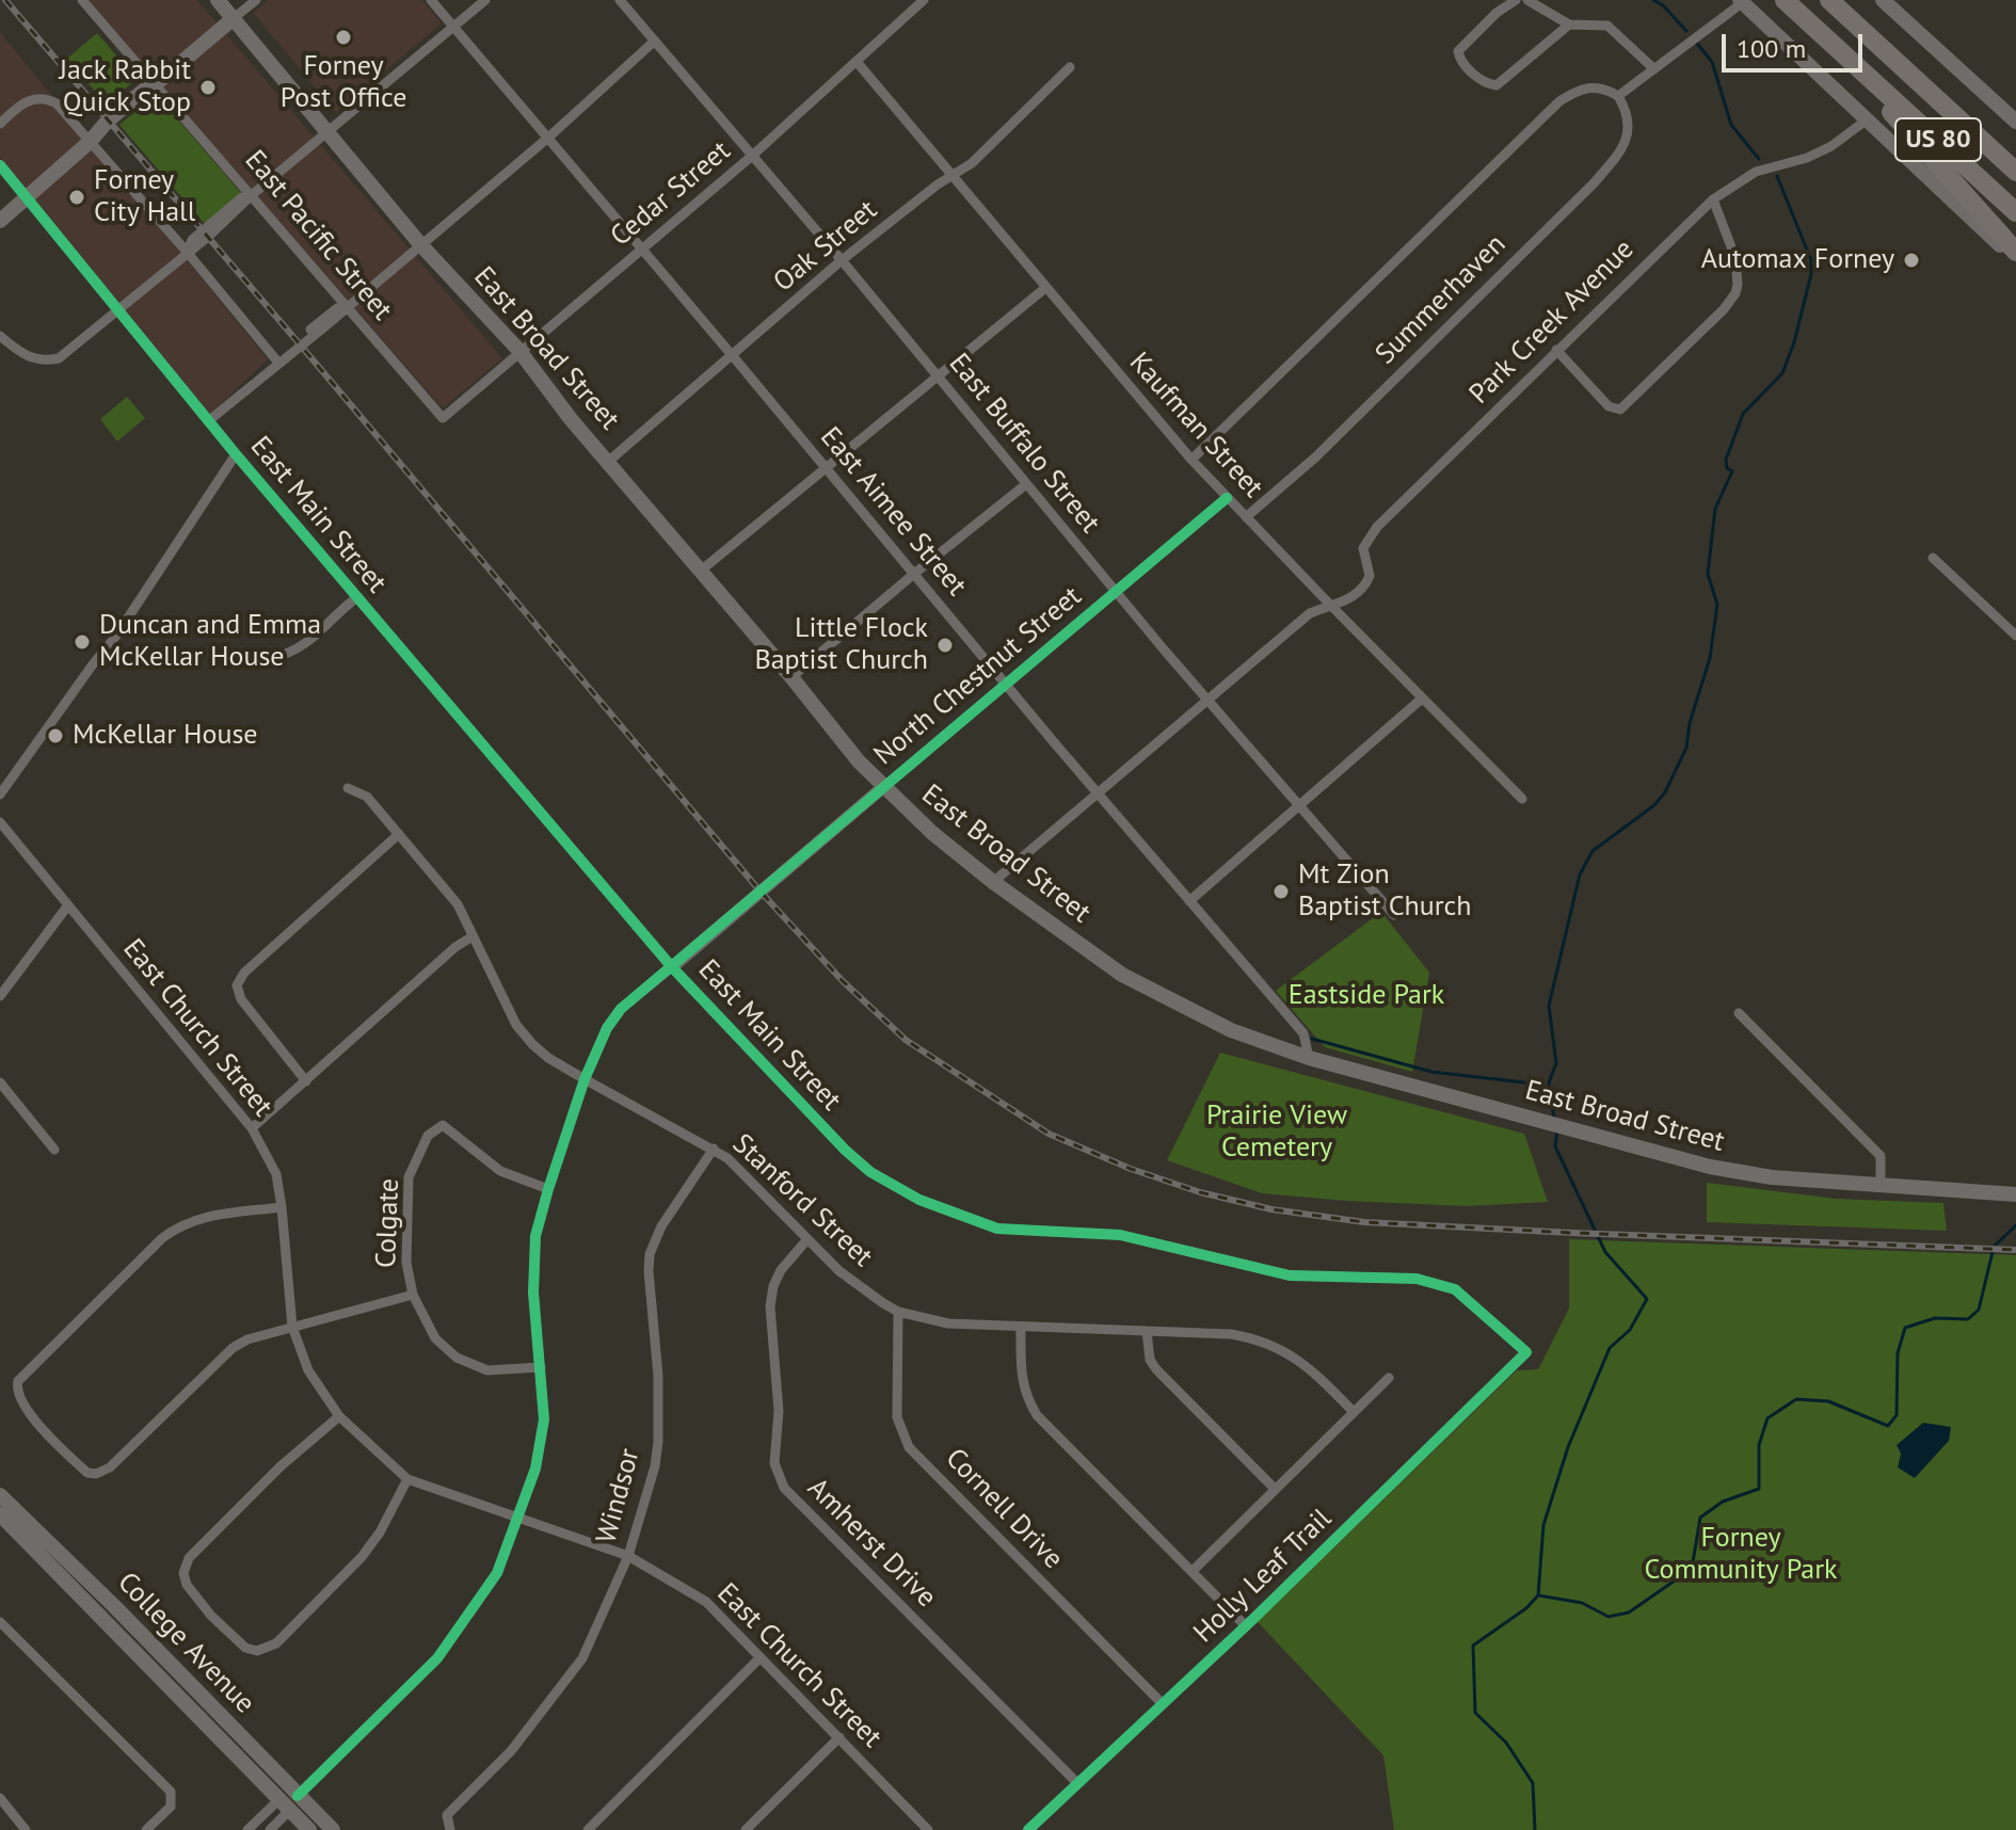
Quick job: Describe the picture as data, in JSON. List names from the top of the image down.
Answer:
{
  "streets": {
    "highway": ["US 80"],
    "main road": ["East Broad Street", "College Avenue"],
    "street": [
      "Cedar Street",
      "East Pacific Street",
      "Oak Street",
      "Summerhaven",
      "Park Creek Avenue",
      "Kaufman Street",
      "East Buffalo Street",
      "East Aimee Street",
      "East Main Street",
      "North Chestnut Street",
      "East Church Street",
      "Stanford Street",
      "Colgate",
      "Windsor",
      "Cornell Drive",
      "Amherst Drive",
      "Holly Leaf Trail"
    ]
  },
  "crossings": [
    ["Cedar Street", "East Pacific Street"],
    ["Cedar Street", "East Broad Street"],
    ["Cedar Street", "Kaufman Street"],
    ["Cedar Street", "East Buffalo Street"],
    ["Cedar Street", "East Aimee Street"],
    ["Oak Street", "East Broad Street"],
    ["Oak Street", "Kaufman Street"],
    ["Oak Street", "East Buffalo Street"],
    ["Oak Street", "East Aimee Street"],
    ["Summerhaven", "Kaufman Street"],
    ["Park Creek Avenue", "Kaufman Street"],
    ["East Broad Street", "East Aimee Street"],
    ["East Broad Street", "North Chestnut Street"],
    ["Kaufman Street", "North Chestnut Street"],
    ["East Buffalo Street", "North Chestnut Street"],
    ["East Aimee Street", "North Chestnut Street"],
    ["East Main Street", "North Chestnut Street"],
    ["East Main Street", "Holly Leaf Trail"],
    ["East Church Street", "Windsor"],
    ["Stanford Street", "Windsor"],
    ["Stanford Street", "Cornell Drive"],
    ["Stanford Street", "Amherst Drive"],
    ["Cornell Drive", "Holly Leaf Trail"],
    ["Amherst Drive", "Holly Leaf Trail"]
  ],
  "parks": ["Eastside Park", "Prairie View Cemetery", "Forney Community Park"],
  "places": [
    "Forney Post Office",
    "Jack Rabbit Quick Stop",
    "Forney City Hall",
    "Automax Forney",
    "Duncan and Emma McKellar House",
    "Little Flock Baptist Church",
    "McKellar House",
    "Mt Zion Baptist Church"
  ],
  "scale_bar": "100 m"
}
